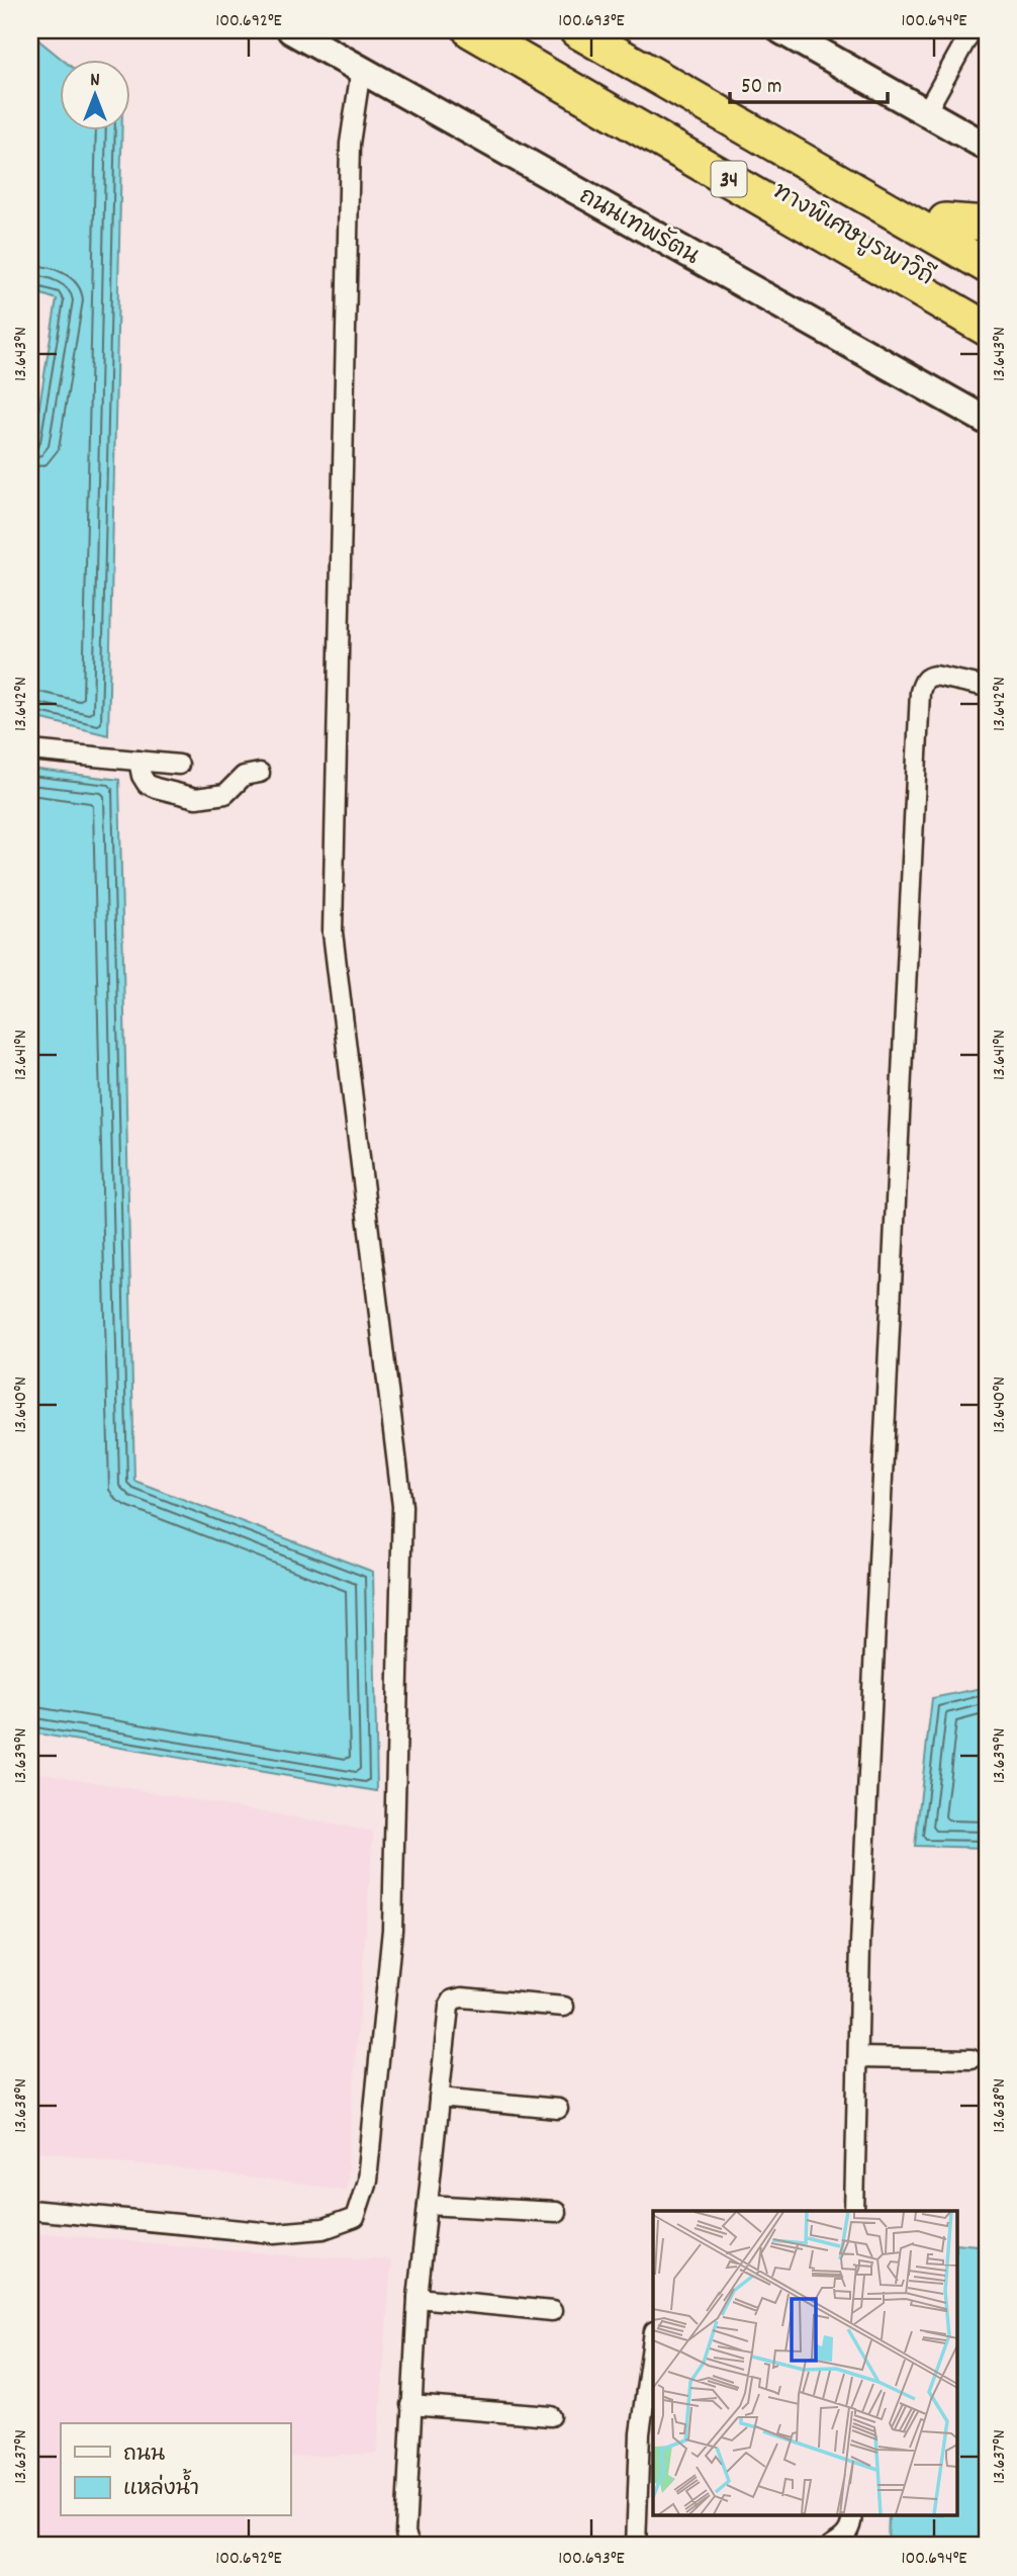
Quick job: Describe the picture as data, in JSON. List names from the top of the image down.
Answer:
{
  "streets": {
    "highway": ["34", "ทางพิเศษบูรพาวิถี"],
    "main road": ["ถนนเทพรัตน"]
  },
  "legend": ["ถนน", "แหล่งน้ำ"],
  "scale_bar": "50 m",
  "north": "top",
  "coordinates": [
    "100.692°E",
    "100.693°E",
    "100.694°E",
    "13.643°N",
    "13.642°N",
    "13.641°N",
    "13.640°N",
    "13.639°N",
    "13.638°N",
    "13.637°N"
  ]
}
